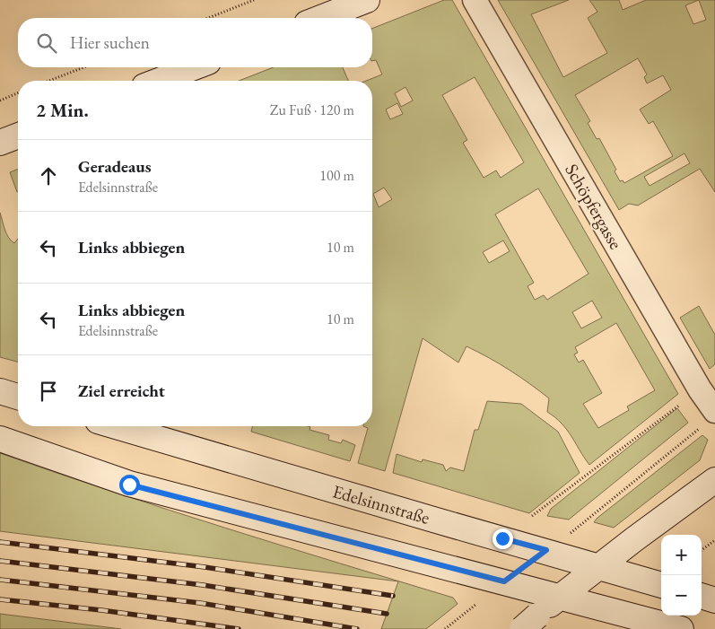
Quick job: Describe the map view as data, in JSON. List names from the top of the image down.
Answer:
{
  "streets": {
    "main road": ["Edelsinnstraße"],
    "street": ["Schöpfergasse"]
  },
  "page": {
    "search": "Hier suchen",
    "heading": ["2 Min.", "Zu Fuß · 120 m"],
    "list": [
      ["Geradeaus", "Edelsinnstraße", "100 m"],
      ["Links abbiegen", "10 m"],
      ["Links abbiegen", "Edelsinnstraße", "10 m"],
      "Ziel erreicht"
    ],
    "map_buttons": ["+", "−"]
  }
}
